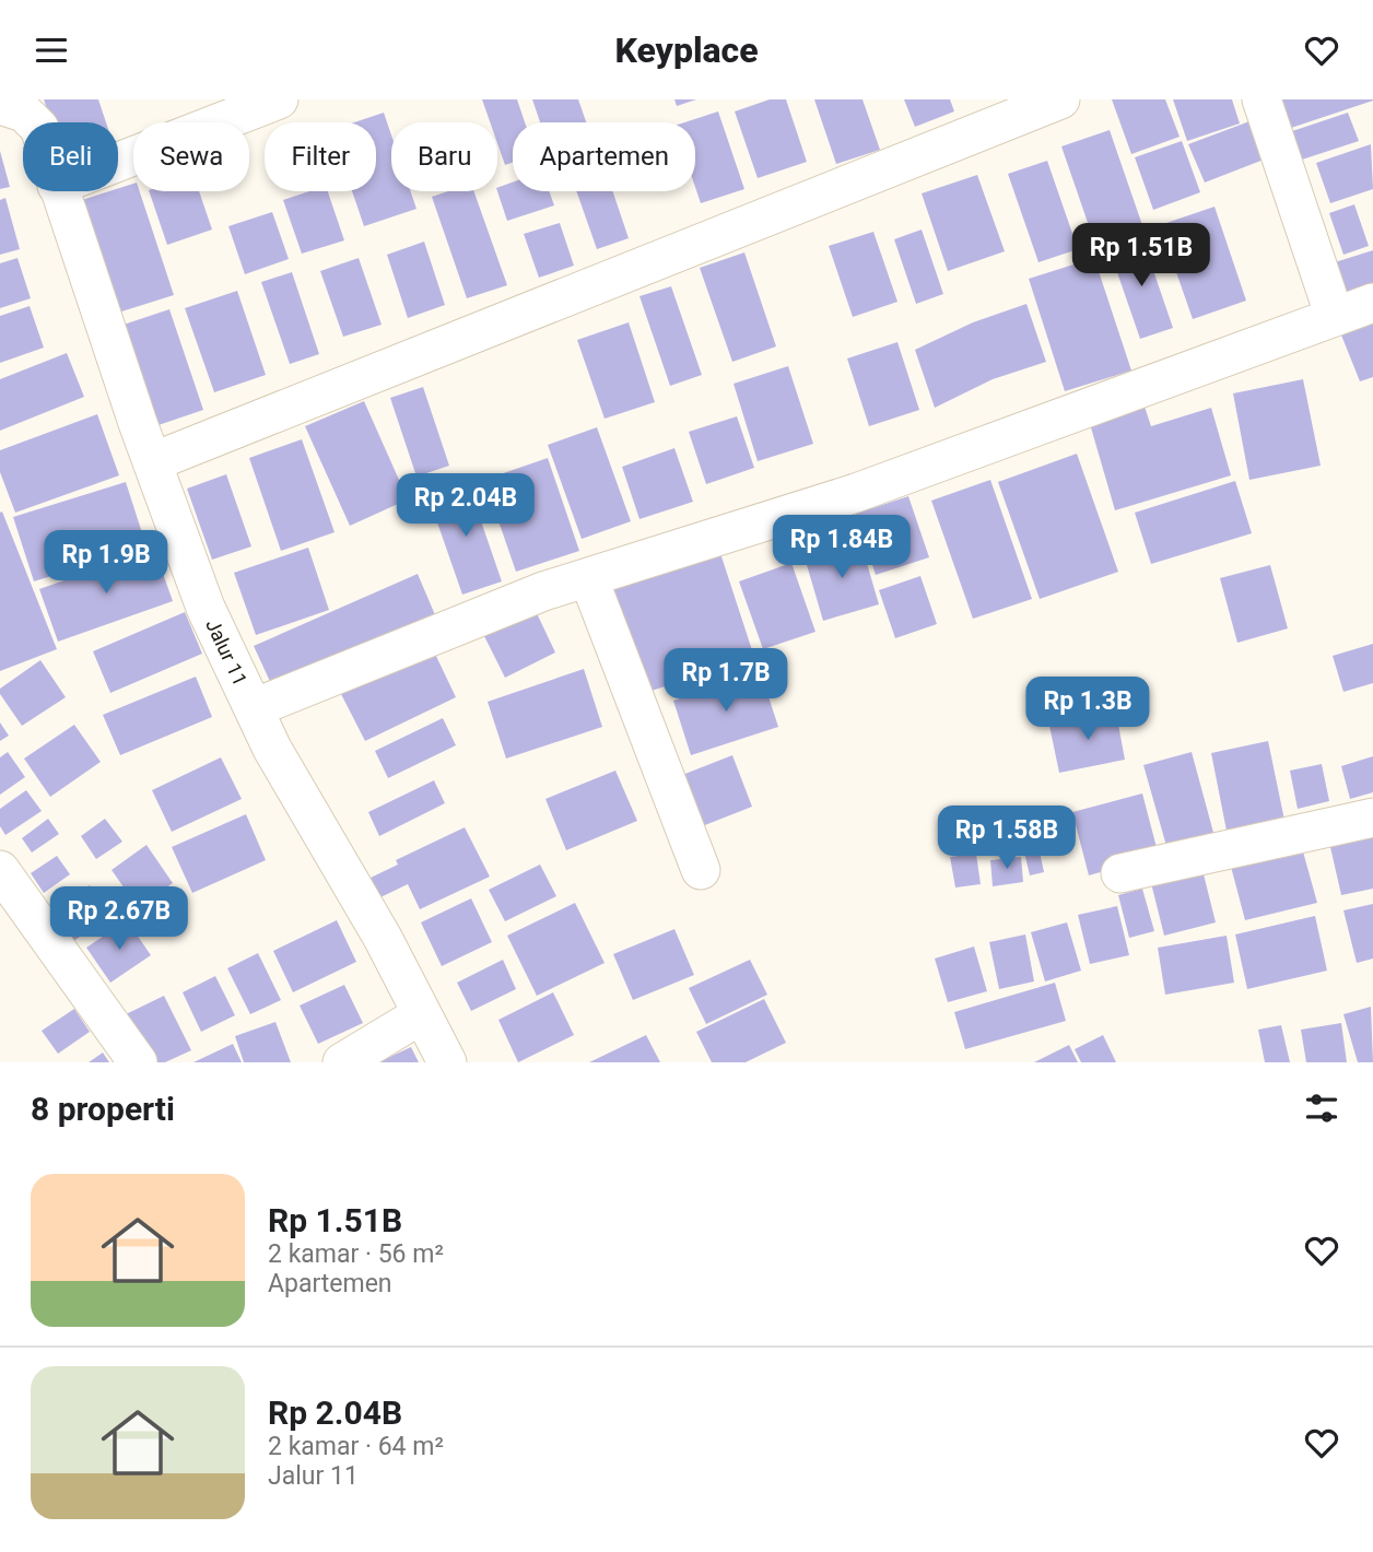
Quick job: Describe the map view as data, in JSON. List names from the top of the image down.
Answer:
{
  "streets": {
    "street": ["Jalur 11"]
  },
  "page": {
    "header": "Keyplace",
    "chip": [
      "Beli",
      "Sewa",
      "Filter",
      "Baru",
      "Apartemen"
    ],
    "price": [
      "Rp 1.51B",
      "Rp 2.04B",
      "Rp 1.84B",
      "Rp 1.9B",
      "Rp 1.7B",
      "Rp 1.3B",
      "Rp 1.58B",
      "Rp 2.67B"
    ],
    "heading": "8 properti",
    "list": [
      {
        "name": "Rp 1.51B",
        "note": "2 kamar · 56 m² · Apartemen"
      },
      {
        "name": "Rp 2.04B",
        "note": "2 kamar · 64 m² · Jalur 11"
      }
    ]
  }
}
